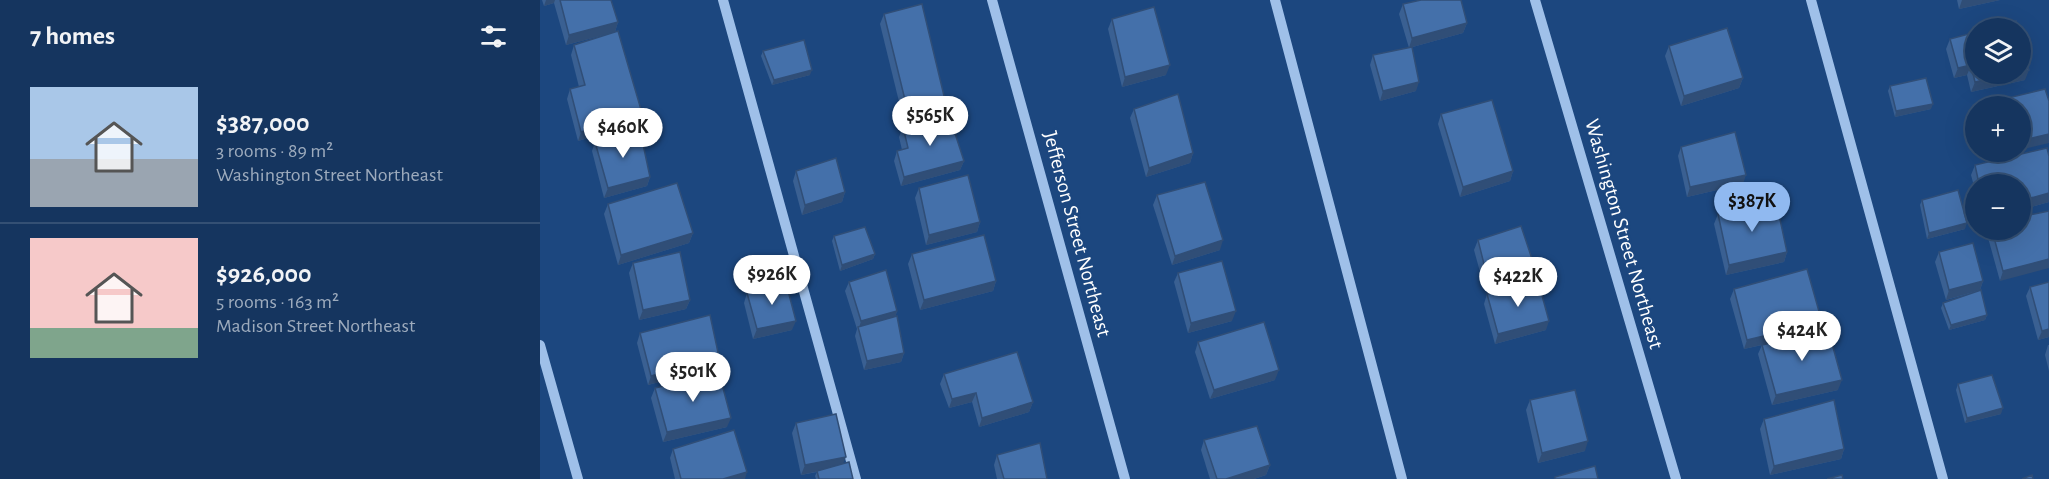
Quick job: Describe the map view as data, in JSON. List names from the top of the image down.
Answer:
{
  "streets": {
    "street": ["Jefferson Street Northeast", "Washington Street Northeast"]
  },
  "page": {
    "heading": "7 homes",
    "map_buttons": ["+", "−"],
    "list": [
      {
        "name": "$387,000",
        "note": "3 rooms · 89 m² · Washington Street Northeast"
      },
      {
        "name": "$926,000",
        "note": "5 rooms · 163 m² · Madison Street Northeast"
      }
    ],
    "price": [
      "$565K",
      "$460K",
      "$387K",
      "$926K",
      "$422K",
      "$424K",
      "$501K"
    ]
  }
}
